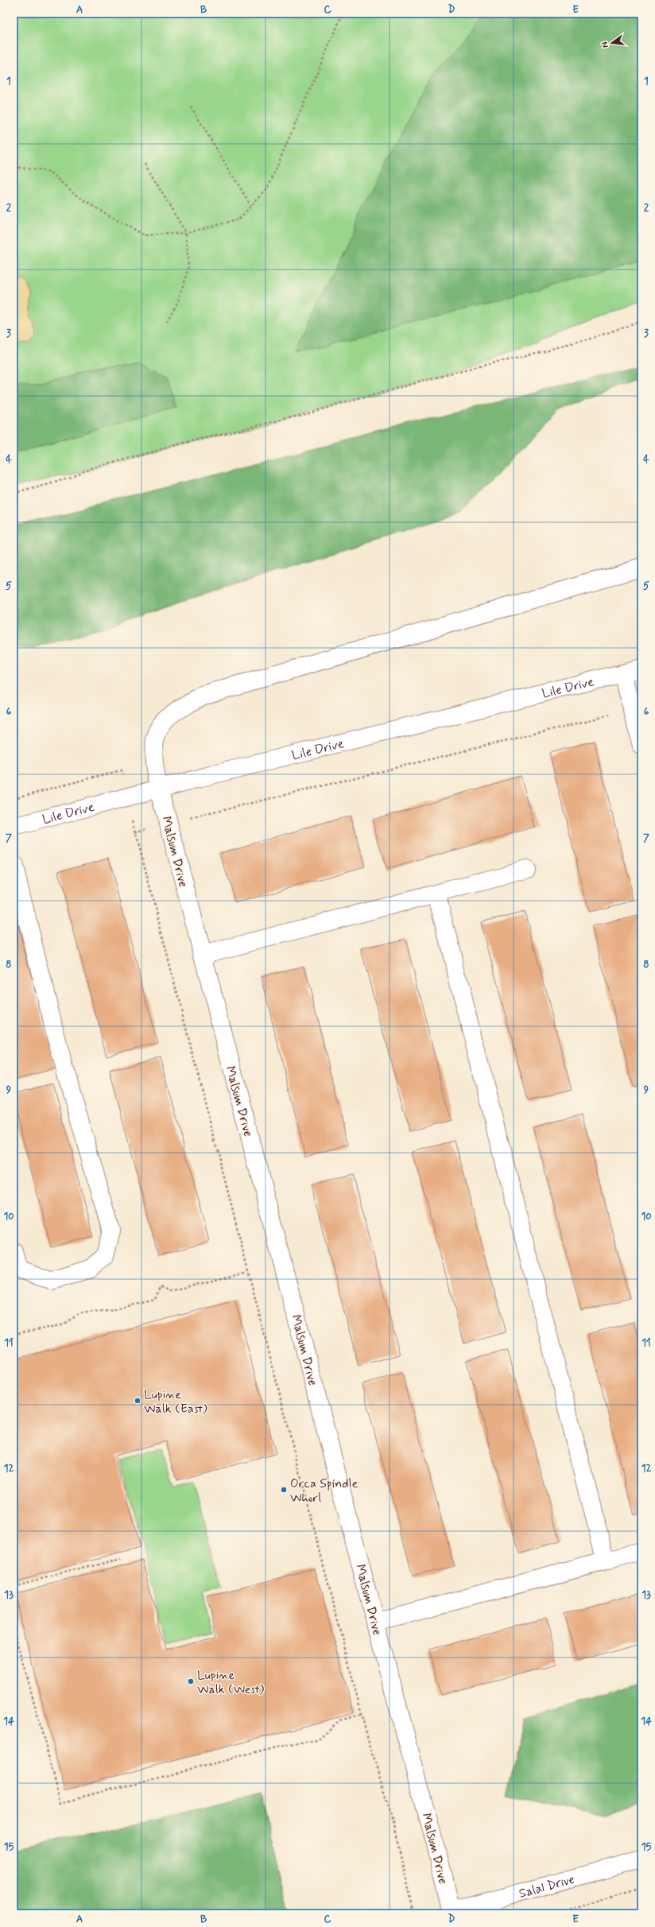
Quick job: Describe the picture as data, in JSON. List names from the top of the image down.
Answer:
{
  "streets": {
    "street": ["Lile Drive", "Malsum Drive", "Salal Drive"]
  },
  "crossings": [
    ["Lile Drive", "Malsum Drive"],
    ["Malsum Drive", "Salal Drive"]
  ],
  "places": ["Lupine Walk (East)", "Orca Spindle Whorl", "Lupine Walk (West)"],
  "north": "left",
  "grid": {
    "columns": [
      "A",
      "B",
      "C",
      "D",
      "E"
    ],
    "rows": [
      "1",
      "2",
      "3",
      "4",
      "5",
      "6",
      "7",
      "8",
      "9",
      "10",
      "11",
      "12",
      "13",
      "14",
      "15"
    ]
  }
}
